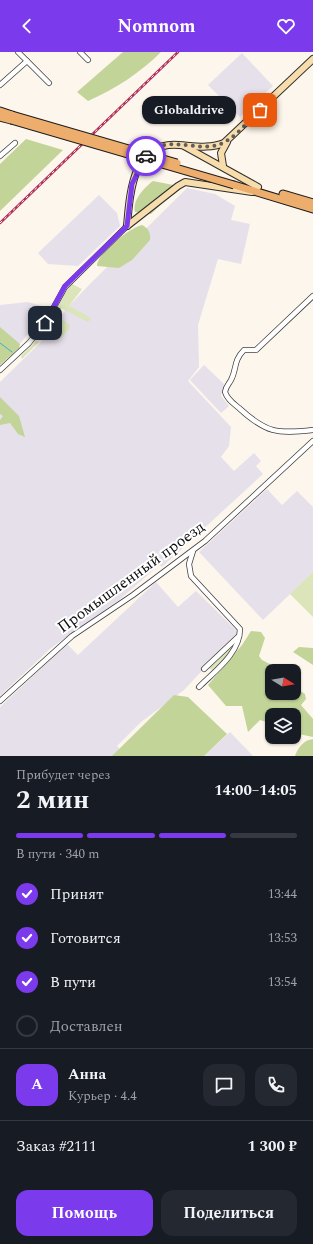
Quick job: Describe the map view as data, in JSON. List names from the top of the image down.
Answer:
{
  "streets": {
    "street": ["Промышленный проезд"]
  },
  "places": ["Globaldrive"],
  "north": "right",
  "page": {
    "header": "Nomnom",
    "bubble": "Globaldrive",
    "heading": ["2 мин", "Прибудет через", "14:00–14:05"],
    "panel": [
      "Анна",
      "Курьер · 4.4",
      "Заказ #2111",
      "1 300 ₽"
    ],
    "bar": "В пути · 340 m",
    "list": [
      ["Принят", "13:44"],
      ["Готовится", "13:53"],
      ["В пути", "13:54"],
      "Доставлен"
    ],
    "round": "А",
    "buttons": ["Помощь", "Поделиться"]
  }
}
